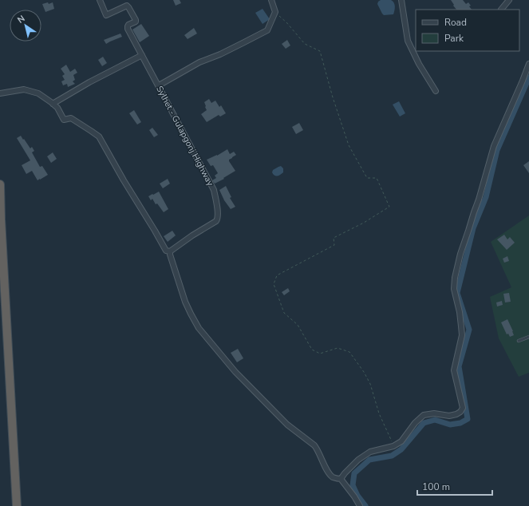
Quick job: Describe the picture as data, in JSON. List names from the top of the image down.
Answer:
{
  "streets": {
    "street": ["Sylhet - Gulapgonj Highway"]
  },
  "legend": ["Road", "Park"],
  "scale_bar": "100 m",
  "north": "top left"
}
